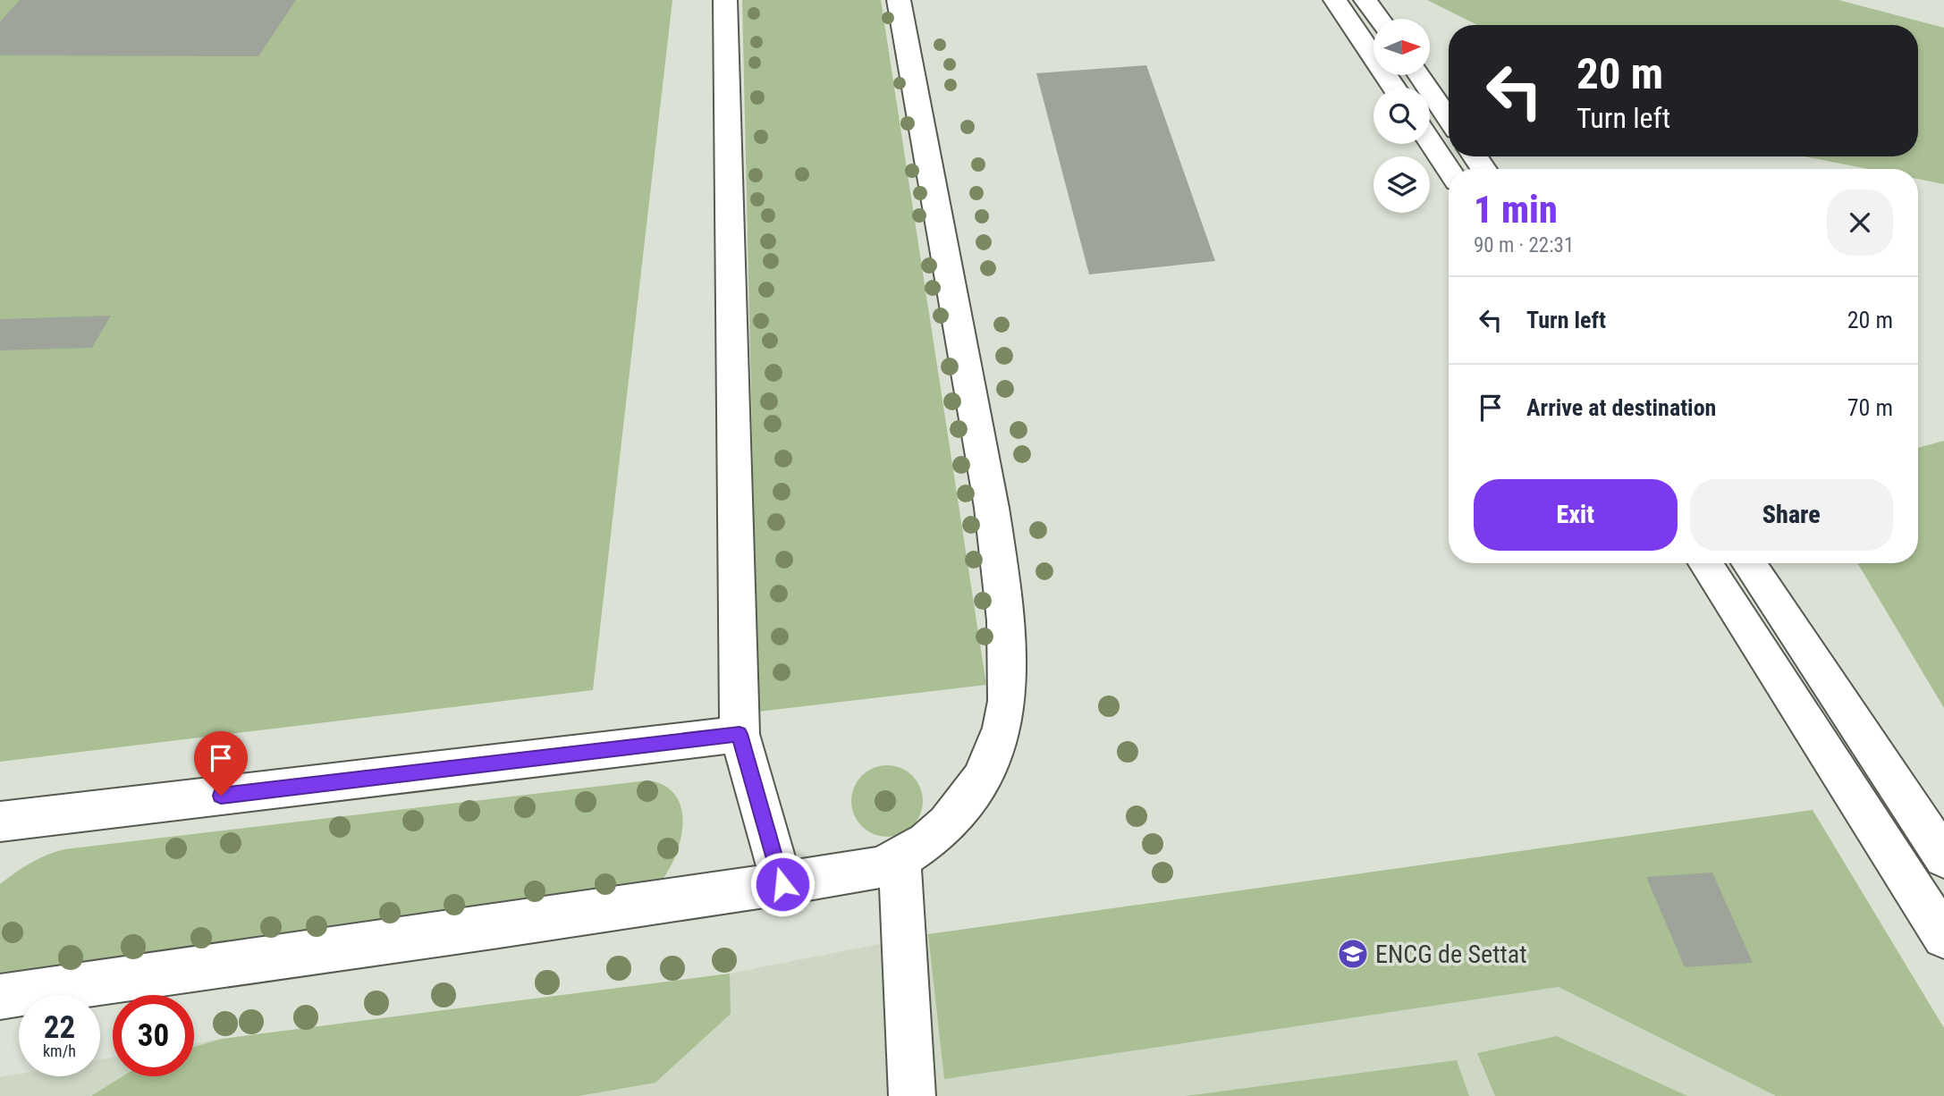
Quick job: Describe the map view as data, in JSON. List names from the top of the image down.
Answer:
{
  "places": {
    "school or university": ["ENCG de Settat"]
  },
  "north": "right",
  "page": {
    "turn": ["20 m", "Turn left"],
    "heading": ["1 min", "90 m · 22:31"],
    "list": [
      {
        "name": "Turn left",
        "value": "20 m"
      },
      {
        "name": "Arrive at destination",
        "value": "70 m"
      }
    ],
    "buttons": ["Exit", "Share"],
    "speed": "22 km/h",
    "limit": "30"
  }
}
